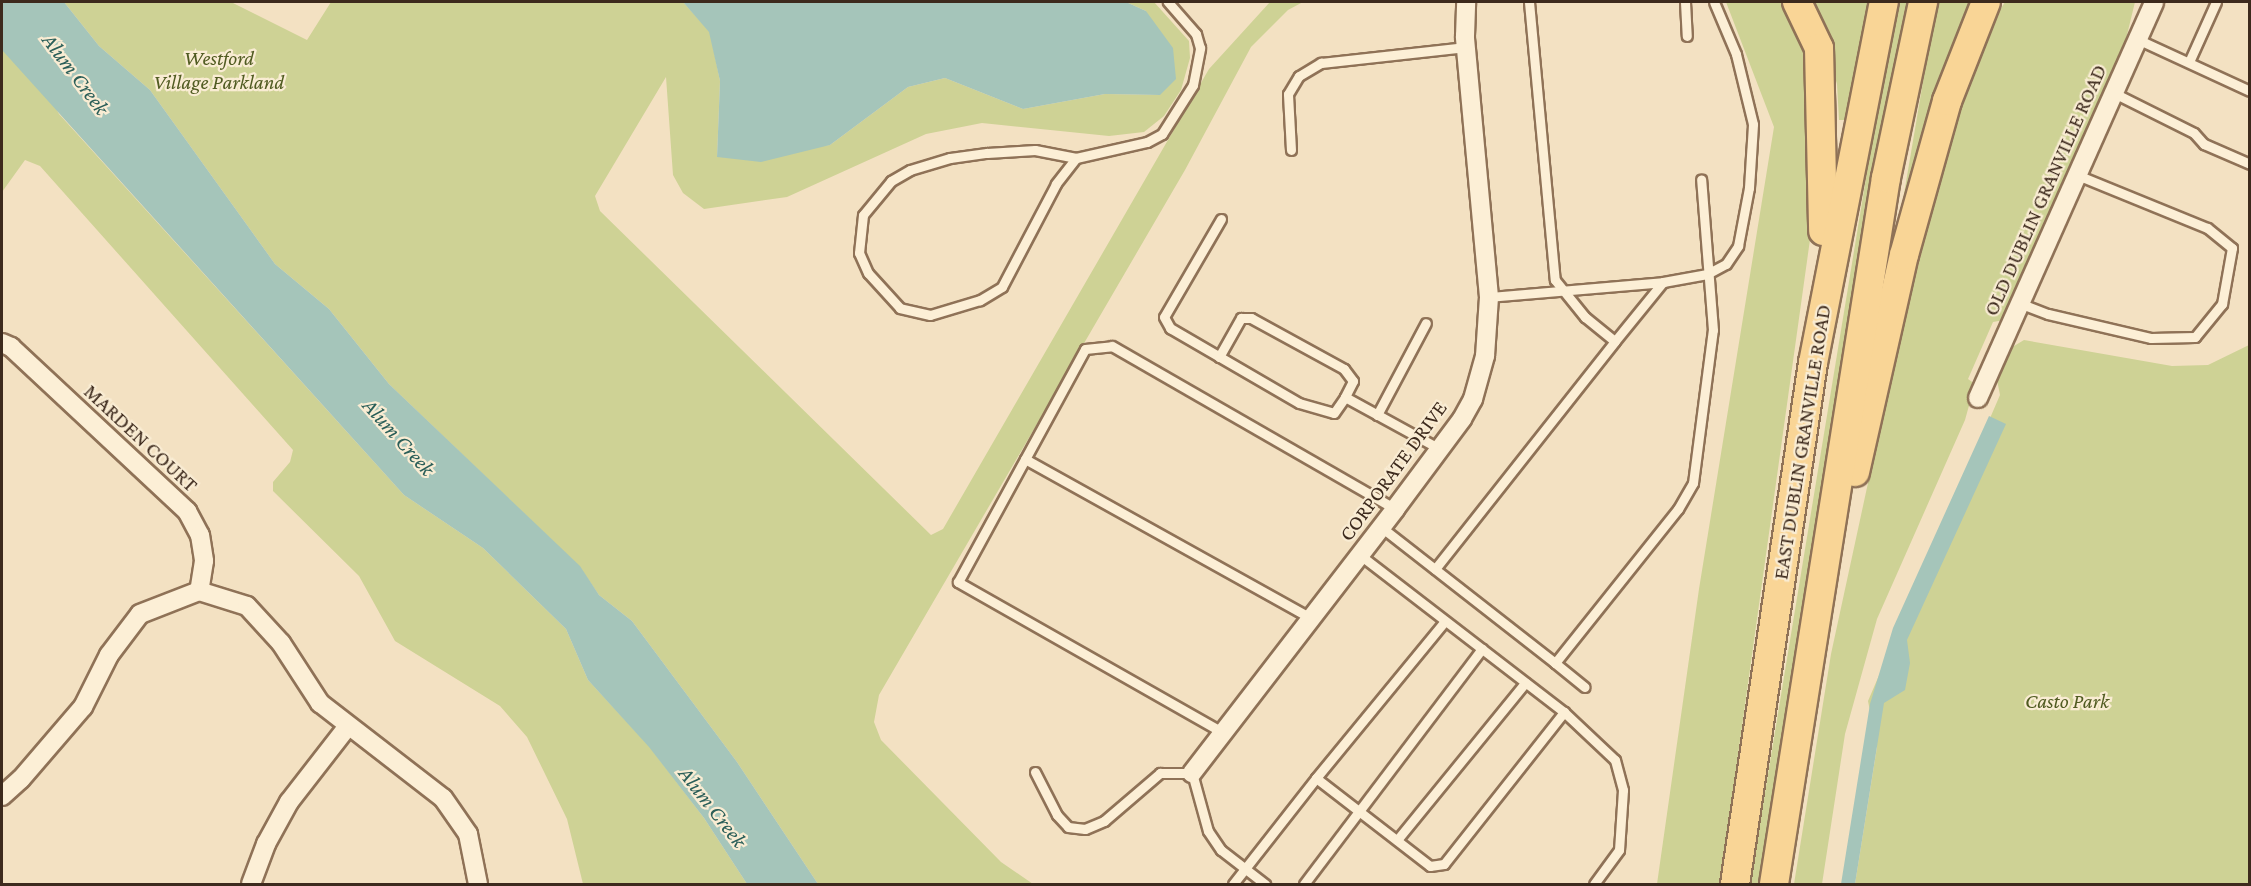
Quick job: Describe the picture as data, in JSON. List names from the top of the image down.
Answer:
{
  "streets": {
    "main road": ["EAST DUBLIN GRANVILLE ROAD"],
    "street": ["OLD DUBLIN GRANVILLE ROAD", "MARDEN COURT", "CORPORATE DRIVE"]
  },
  "water": ["Alum Creek"],
  "parks": ["Westford Village Parkland", "Casto Park"]
}
